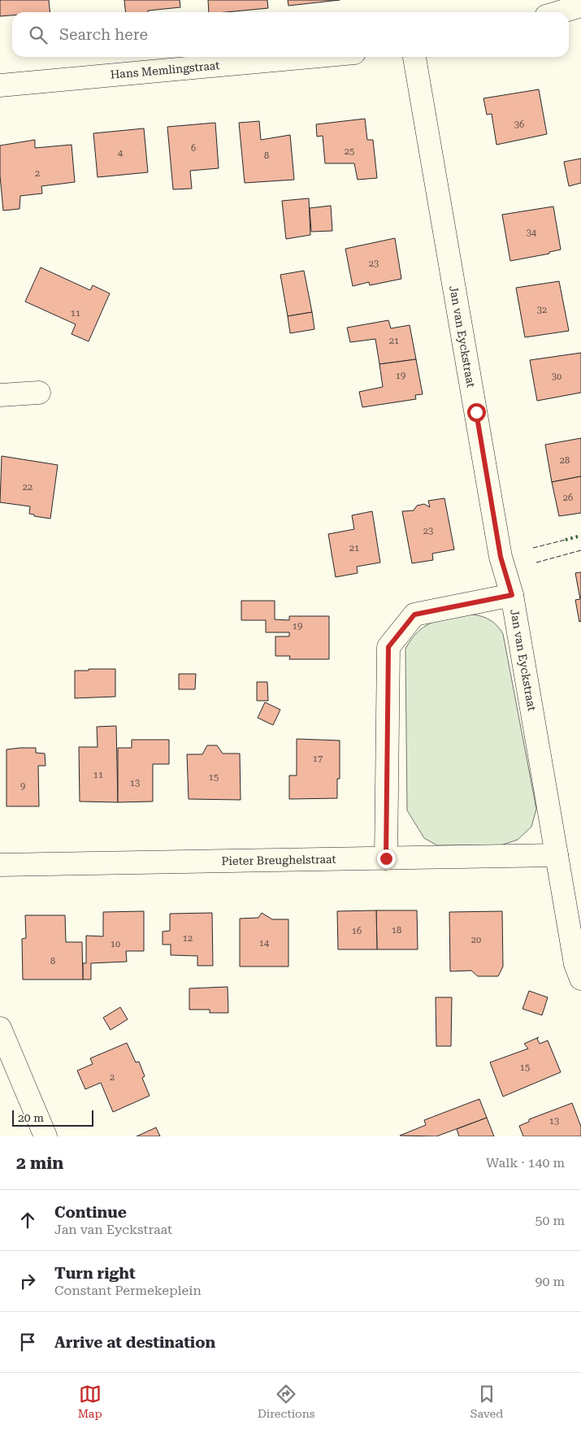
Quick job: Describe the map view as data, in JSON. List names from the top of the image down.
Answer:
{
  "streets": {
    "street": ["Hans Memlingstraat", "Jan van Eyckstraat", "Pieter Breughelstraat"]
  },
  "crossings": [
    ["Jan van Eyckstraat", "Pieter Breughelstraat"]
  ],
  "house_numbers": [
    "36",
    "6",
    "25",
    "4",
    "8",
    "2",
    "34",
    "23",
    "32",
    "11",
    "21",
    "19",
    "30",
    "28",
    "22",
    "26",
    "23",
    "21",
    "19",
    "17",
    "11",
    "15",
    "13",
    "9",
    "18",
    "16",
    "12",
    "20",
    "14",
    "10",
    "8",
    "15",
    "2",
    "13"
  ],
  "scale_bar": "20 m",
  "page": {
    "search": "Search here",
    "scale": "20 m",
    "heading": ["2 min", "Walk · 140 m"],
    "list": [
      ["Continue", "Jan van Eyckstraat", "50 m"],
      ["Turn right", "Constant Permekeplein", "90 m"],
      "Arrive at destination"
    ],
    "nav": ["Map", "Directions", "Saved"]
  }
}
